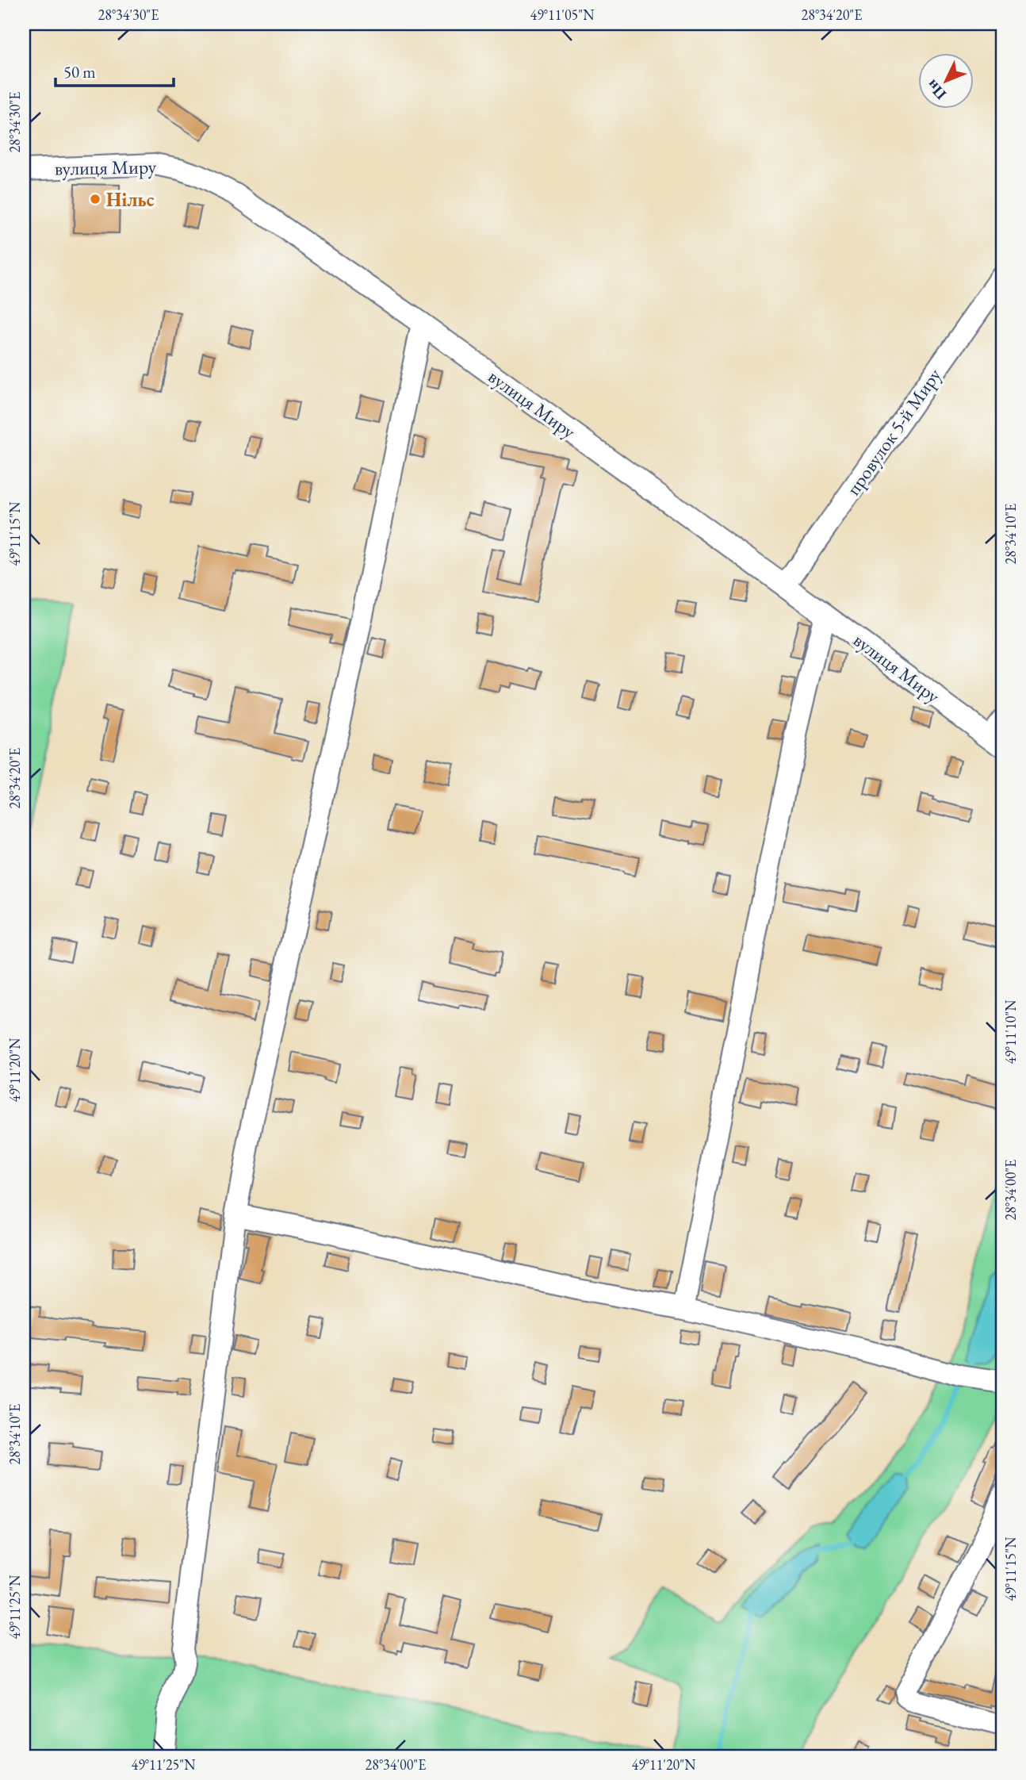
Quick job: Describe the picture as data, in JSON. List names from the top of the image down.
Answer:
{
  "streets": {
    "street": ["вулиця Миру", "провулок 5-й Миру"]
  },
  "crossings": [
    ["вулиця Миру", "провулок 5-й Миру"]
  ],
  "places": ["Нільс"],
  "scale_bar": "50 m",
  "north": "bottom left",
  "coordinates": [
    "28°34'30\"E",
    "49°11'05\"N",
    "28°34'20\"E",
    "28°34'10\"E",
    "49°11'15\"N",
    "49°11'10\"N",
    "49°11'20\"N",
    "28°34'00\"E",
    "49°11'25\"N"
  ]
}
